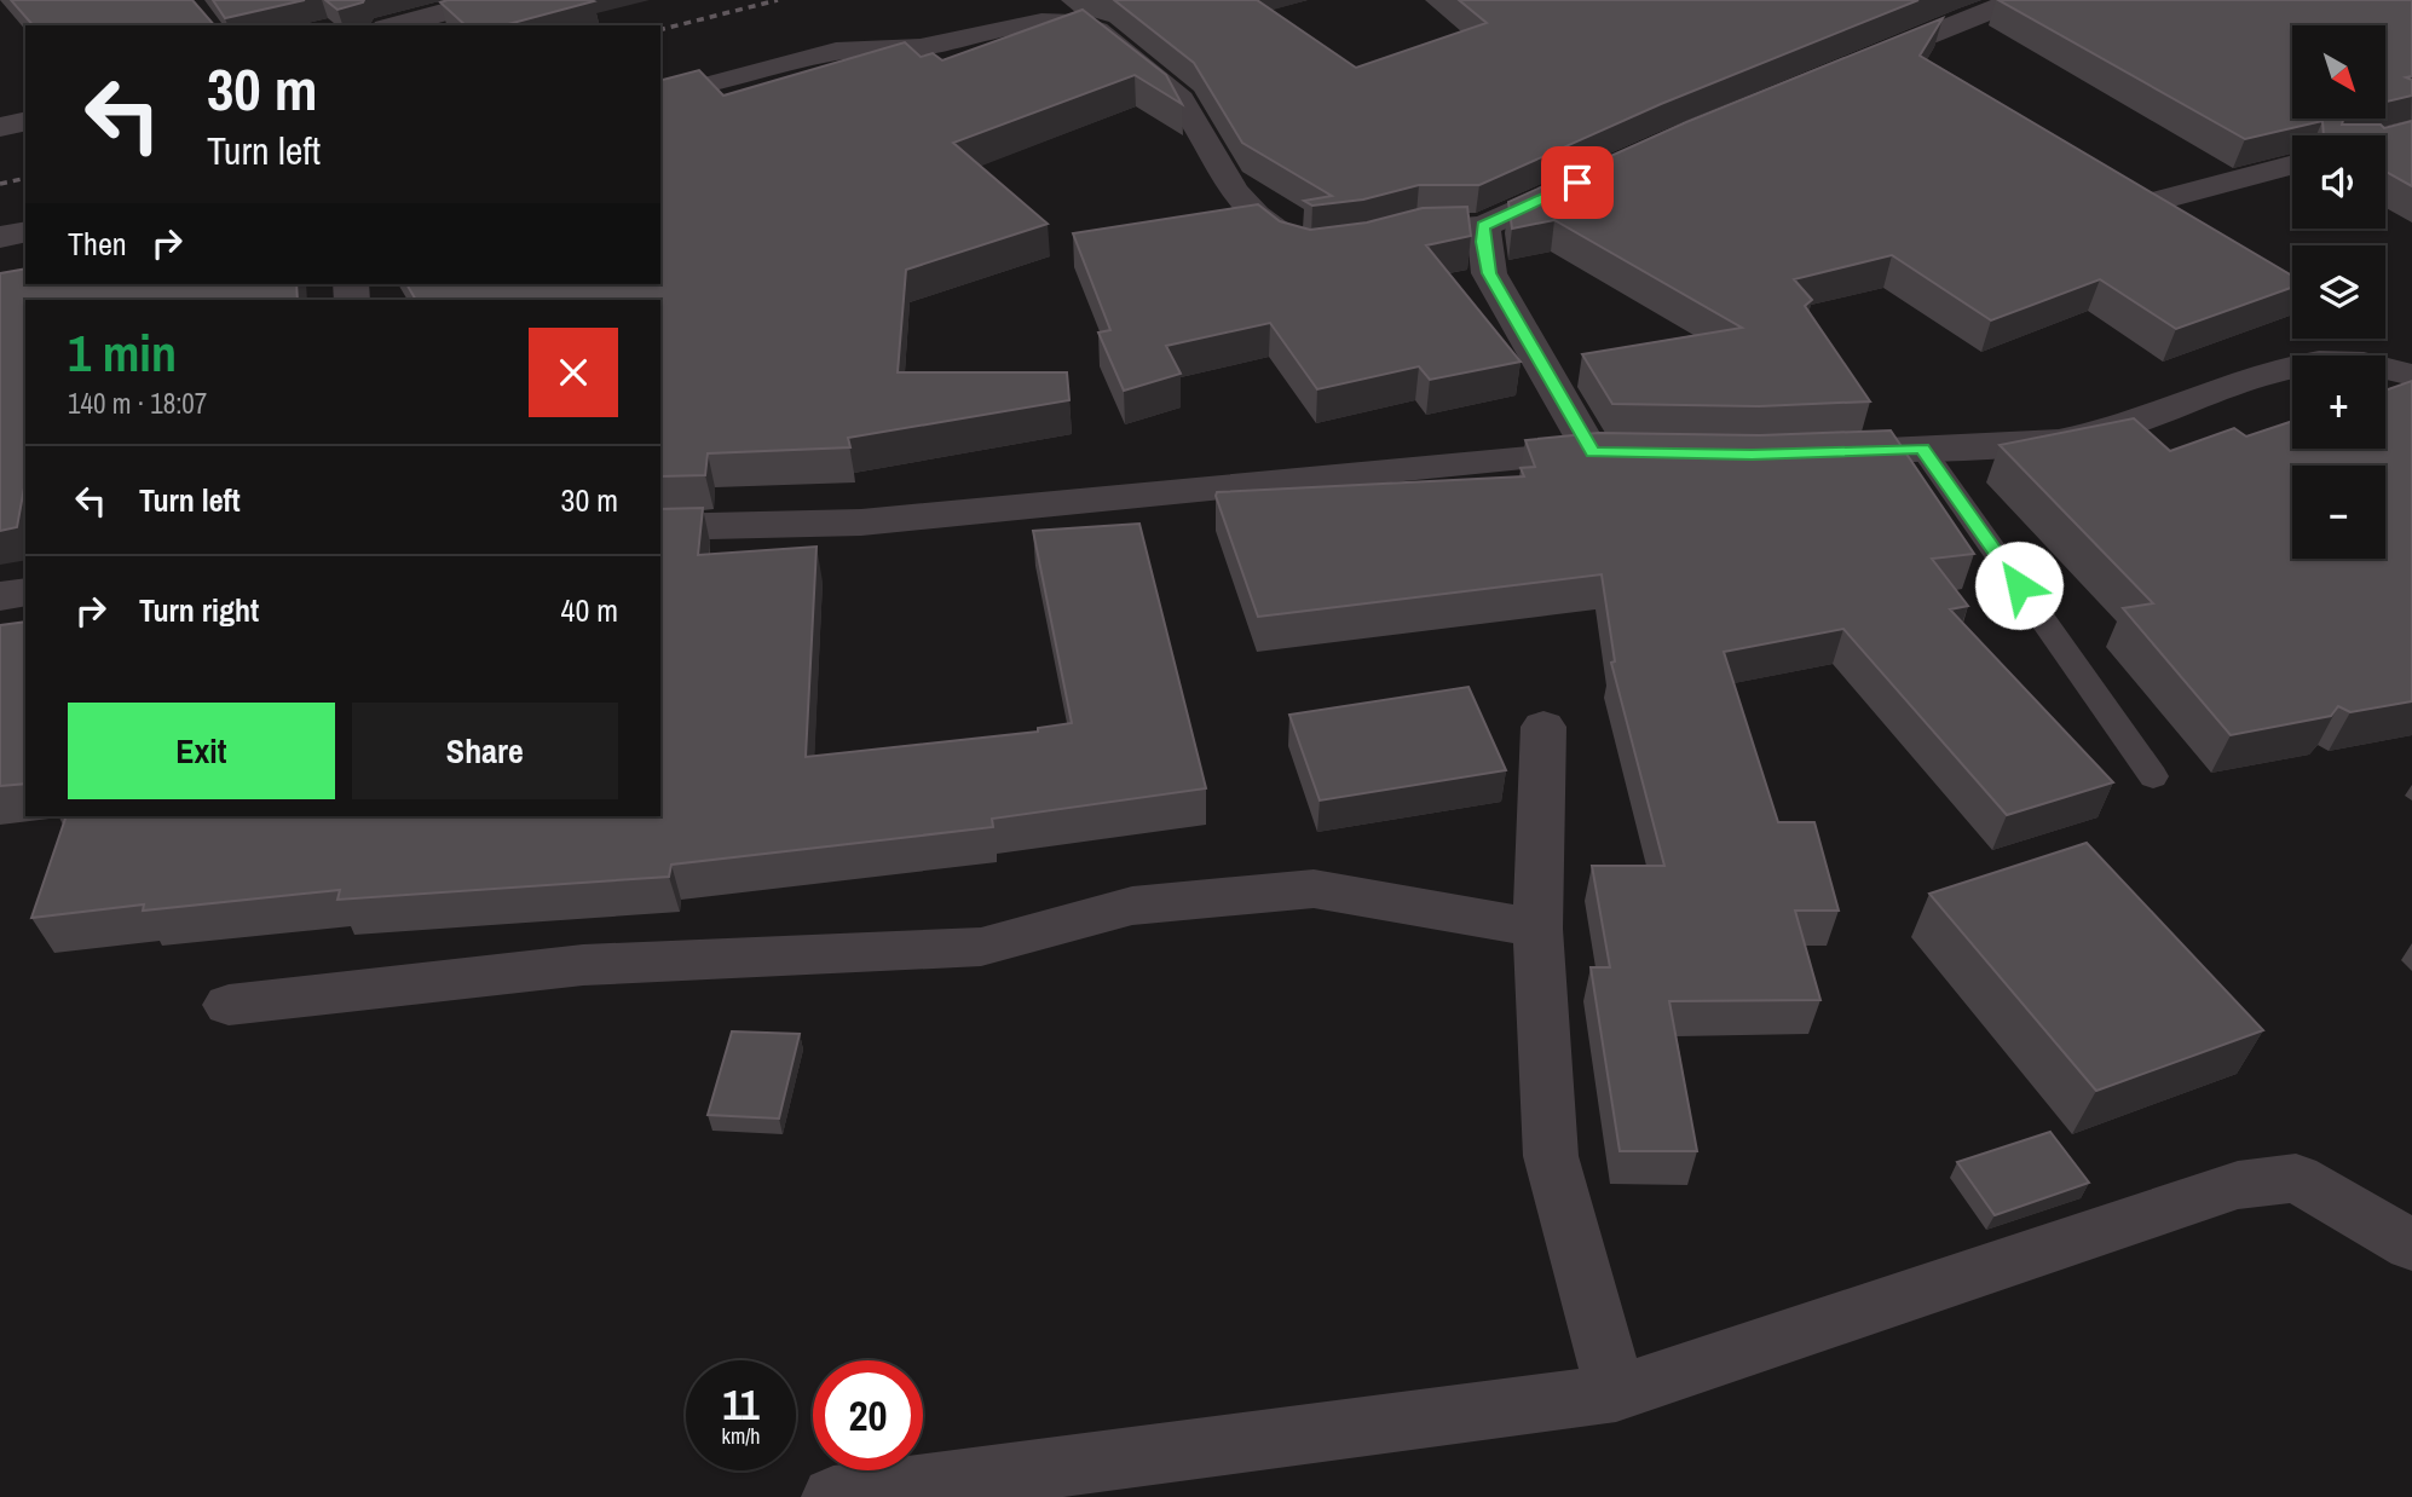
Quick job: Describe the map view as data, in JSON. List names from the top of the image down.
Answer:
{
  "north": "bottom right",
  "page": {
    "map_buttons": ["+", "−"],
    "turn": ["30 m", "Turn left"],
    "then": "Then",
    "heading": ["1 min", "140 m · 18:07"],
    "list": [
      {
        "name": "Turn left",
        "value": "30 m"
      },
      {
        "name": "Turn right",
        "value": "40 m"
      }
    ],
    "buttons": ["Exit", "Share"],
    "speed": "11 km/h",
    "limit": "20"
  }
}
